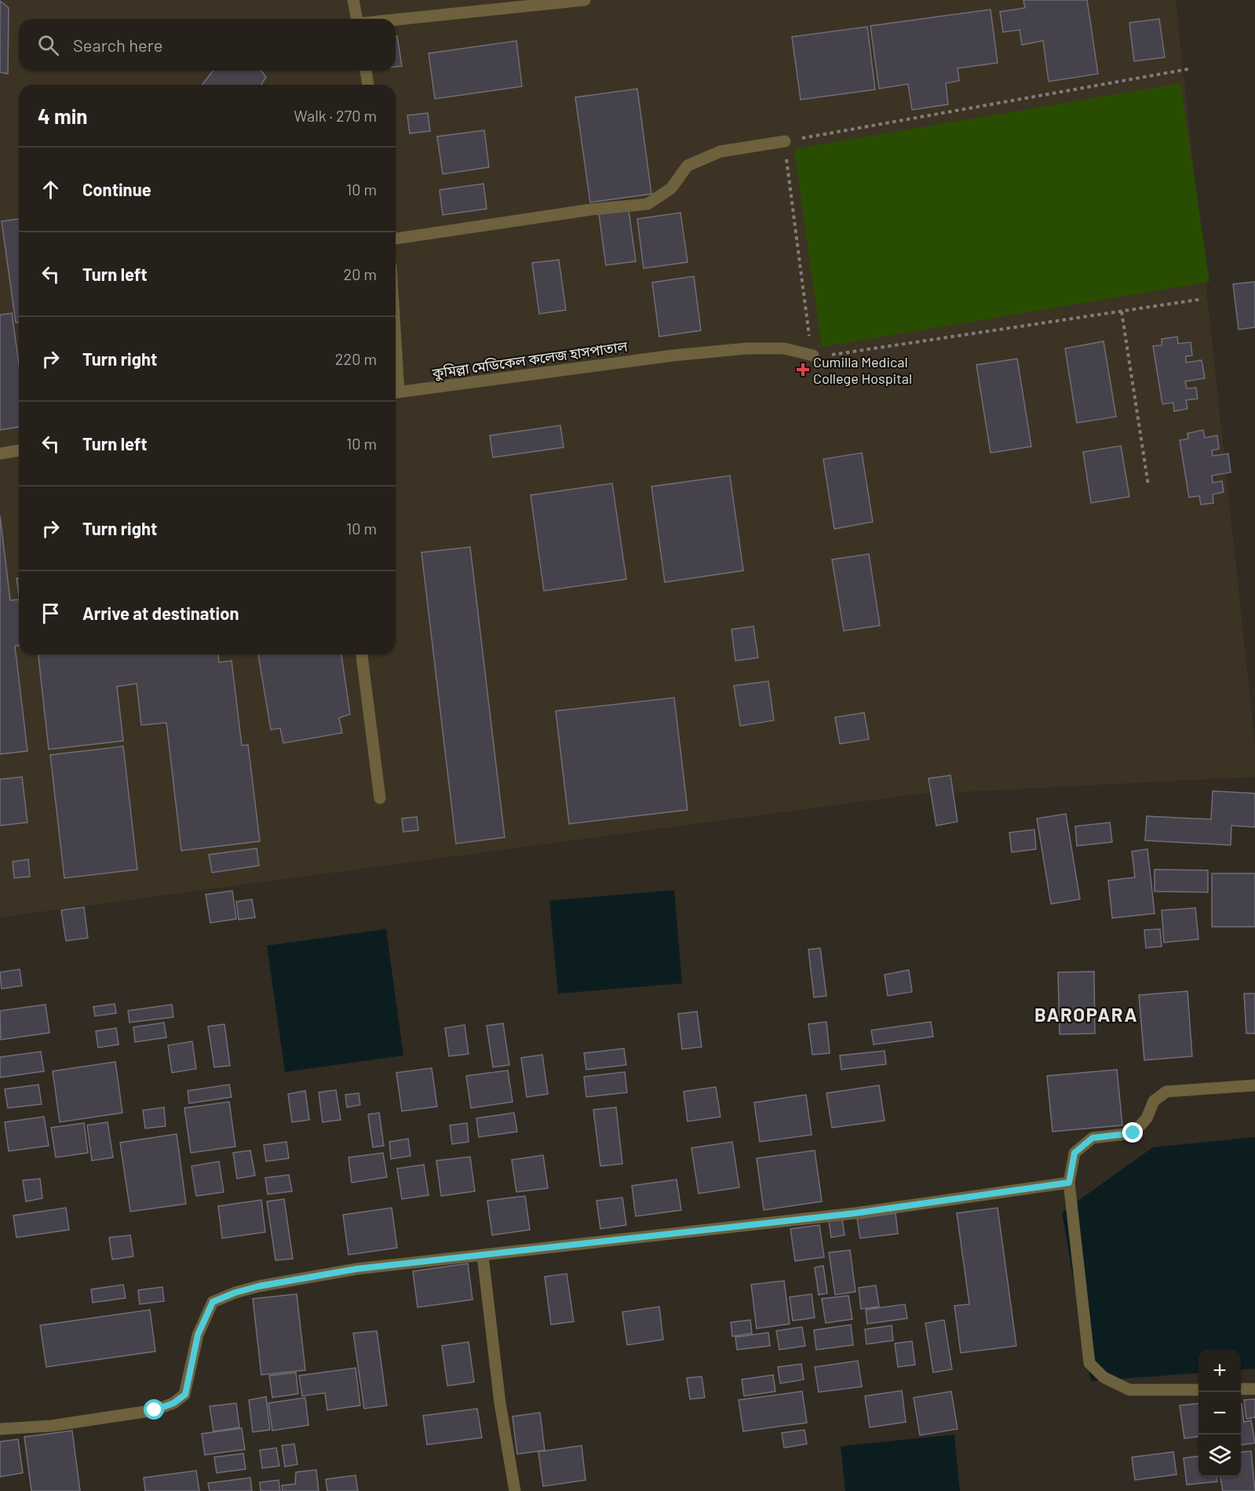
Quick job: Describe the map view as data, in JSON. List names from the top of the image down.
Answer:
{
  "streets": {
    "street": ["কুমিল্লা মেডিকেল কলেজ হাসপাতাল"]
  },
  "districts": ["BAROPARA"],
  "places": {
    "health": ["Cumilla Medical College Hospital"]
  },
  "page": {
    "search": "Search here",
    "heading": ["4 min", "Walk · 270 m"],
    "list": [
      ["Continue", "10 m"],
      ["Turn left", "20 m"],
      ["Turn right", "220 m"],
      ["Turn left", "10 m"],
      ["Turn right", "10 m"],
      "Arrive at destination"
    ],
    "map_buttons": ["+", "−"]
  }
}
